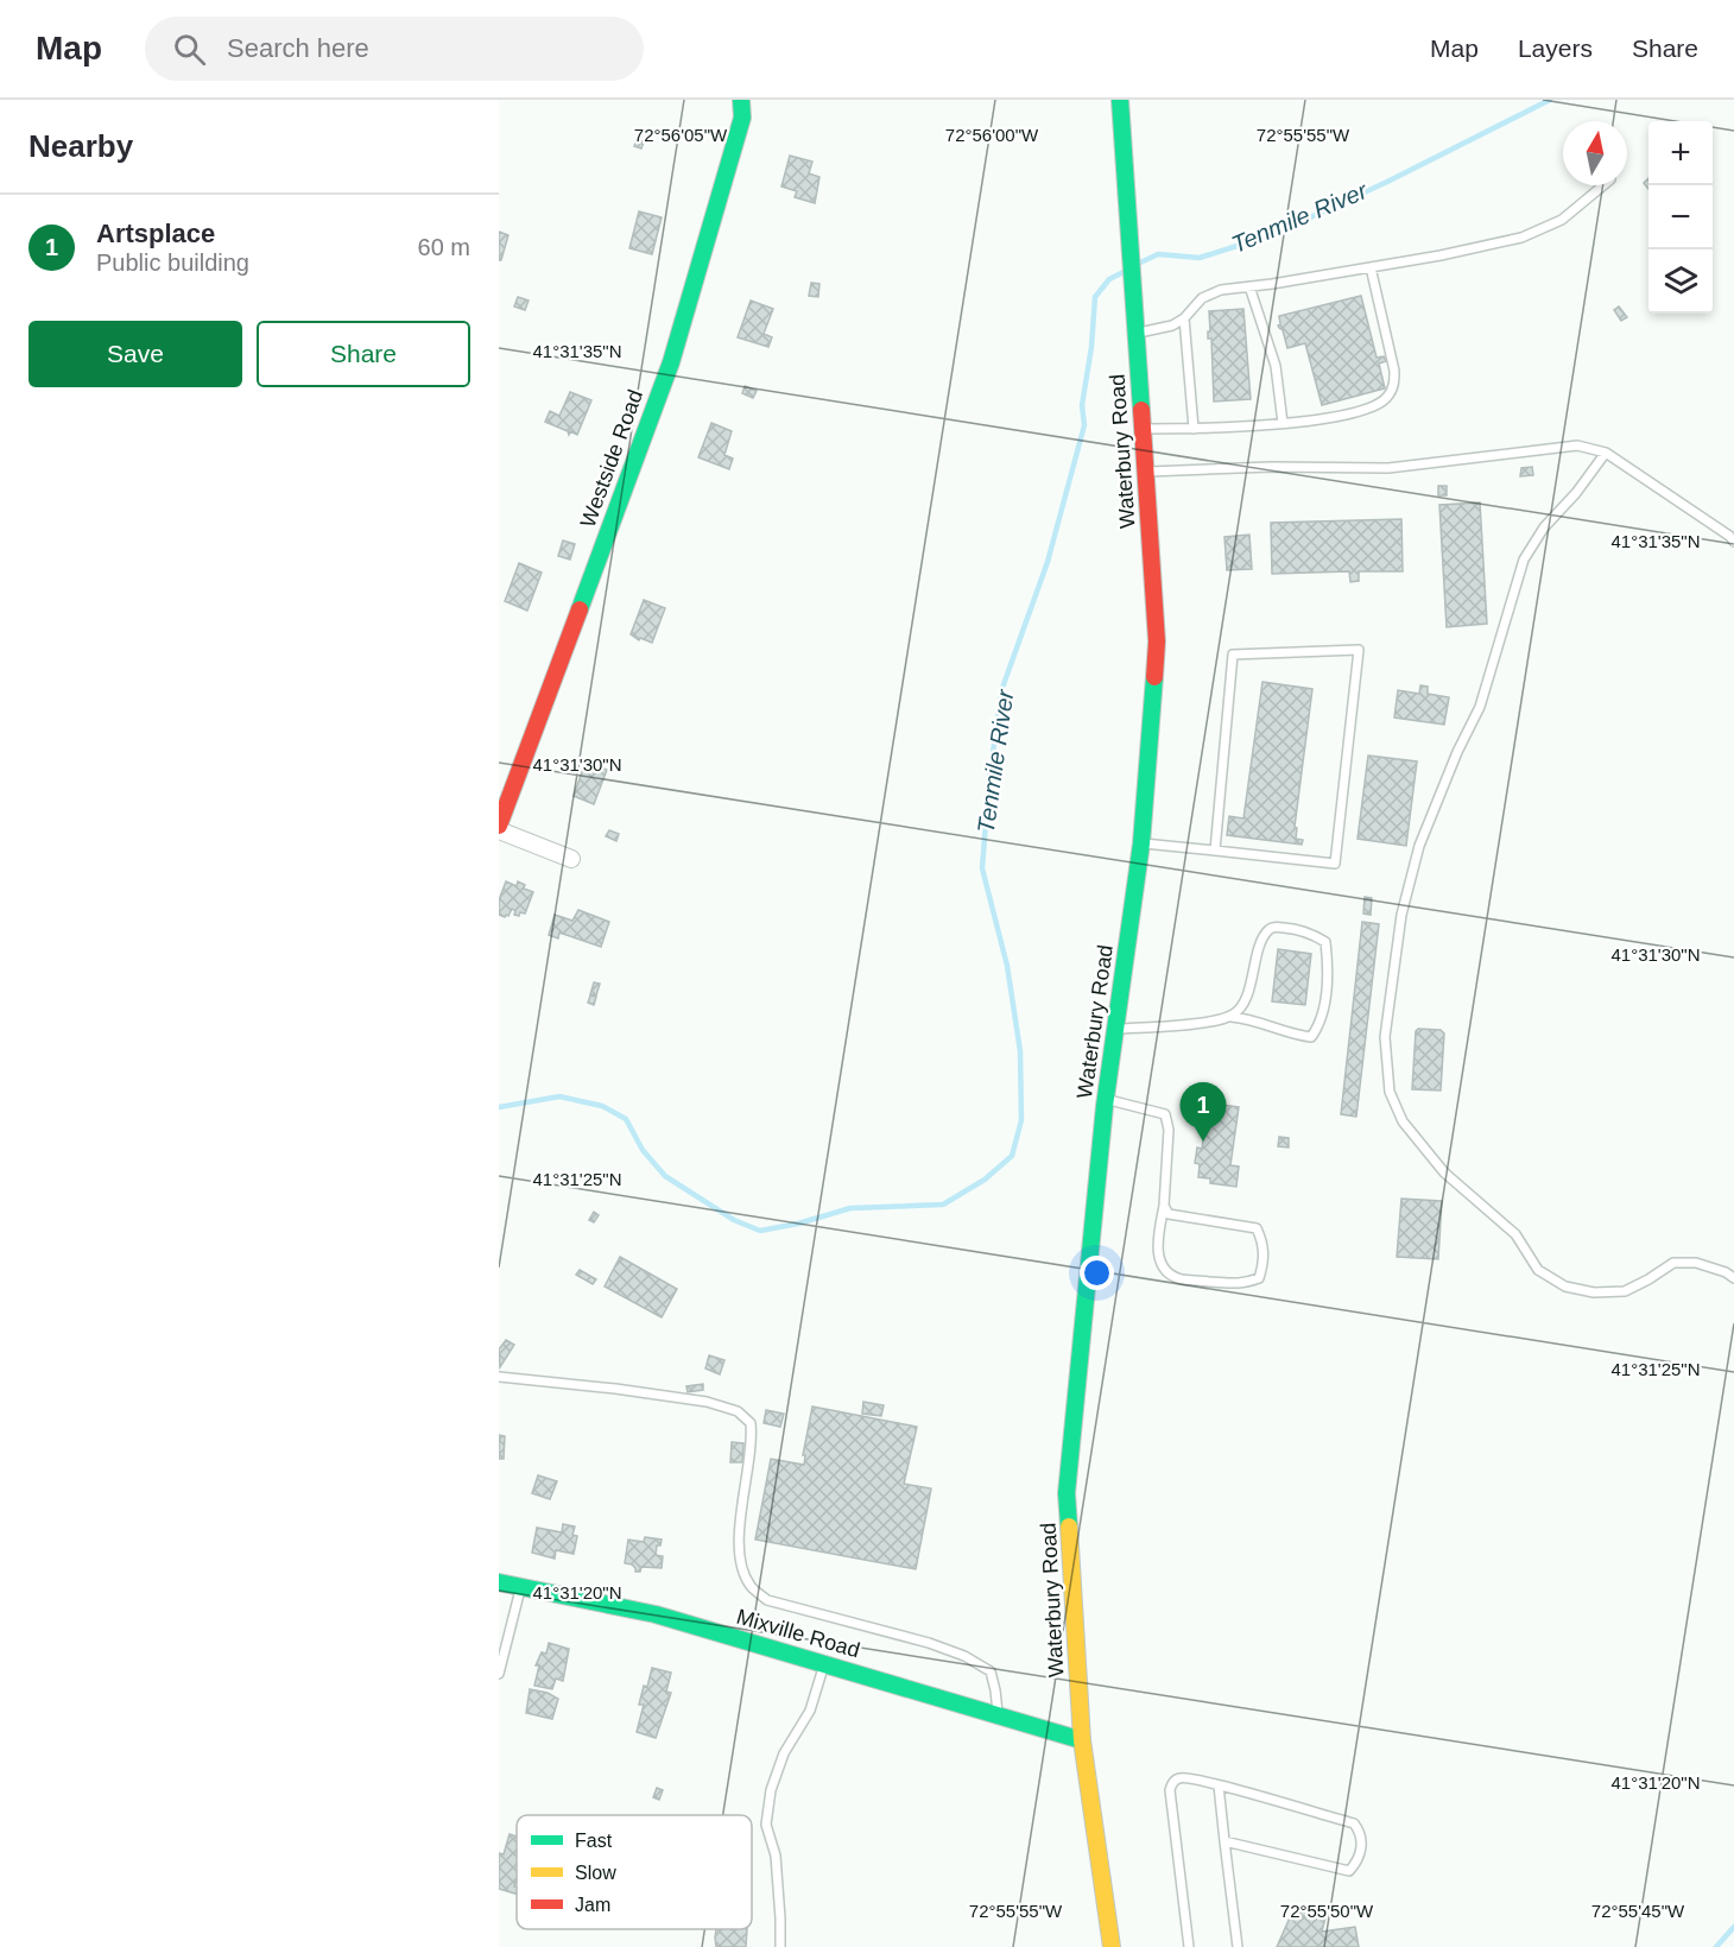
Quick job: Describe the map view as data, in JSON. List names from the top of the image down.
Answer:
{
  "streets": {
    "main road": ["Waterbury Road", "Westside Road", "Mixville Road"]
  },
  "crossings": [
    ["Waterbury Road", "Mixville Road"]
  ],
  "water": ["Tenmile River"],
  "legend": ["Fast", "Slow", "Jam"],
  "north": "top",
  "page": {
    "header": "Map",
    "search": "Search here",
    "nav": ["Map", "Layers", "Share"],
    "heading": "Nearby",
    "map_buttons": ["+", "−"],
    "list": [
      {
        "mark": "1",
        "name": "Artsplace",
        "note": "Public building",
        "value": "60 m"
      }
    ],
    "buttons": ["Save", "Share"],
    "pins": "1"
  },
  "coordinates": [
    "72°56'00\"W",
    "72°55'55\"W",
    "72°56'05\"W",
    "41°31'35\"N",
    "41°31'30\"N",
    "41°31'25\"N",
    "41°31'20\"N",
    "72°55'50\"W",
    "72°55'45\"W"
  ]
}
